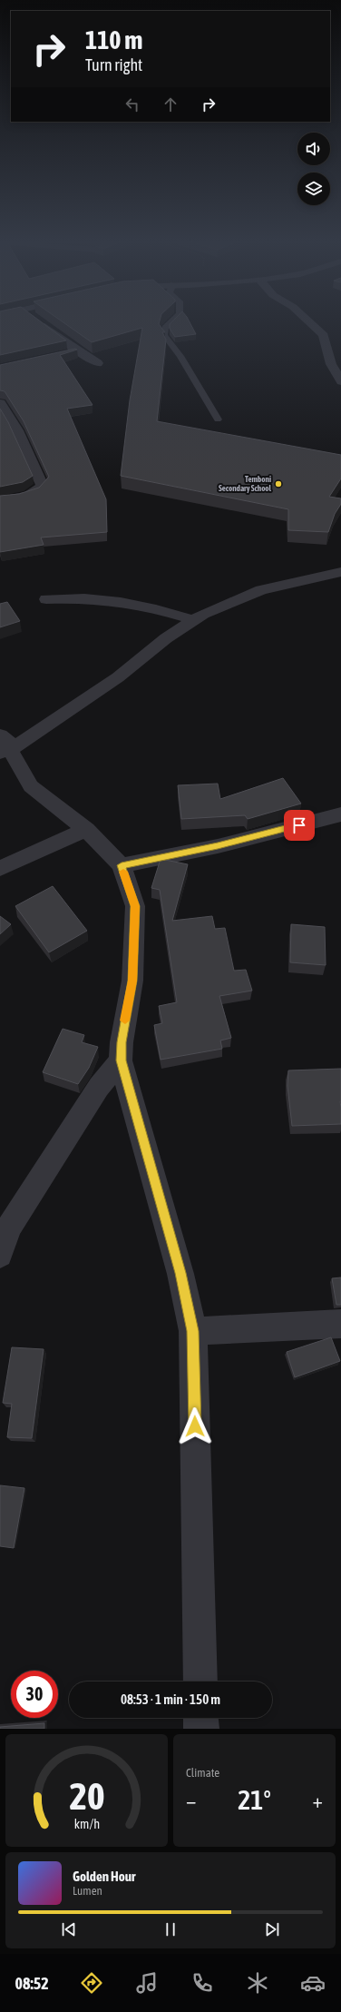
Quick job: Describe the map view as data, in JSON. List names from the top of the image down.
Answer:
{
  "places": ["Temboni Secondary School"],
  "page": {
    "turn": ["110 m", "Turn right"],
    "limit": "30",
    "trip": "08:53 · 1 min · 150 m",
    "tile": "Climate",
    "heat": ["−", "21°", "+"],
    "song": ["Golden Hour", "Lumen"],
    "tabs": "08:52",
    "gauge": ["20", "km/h"]
  }
}
